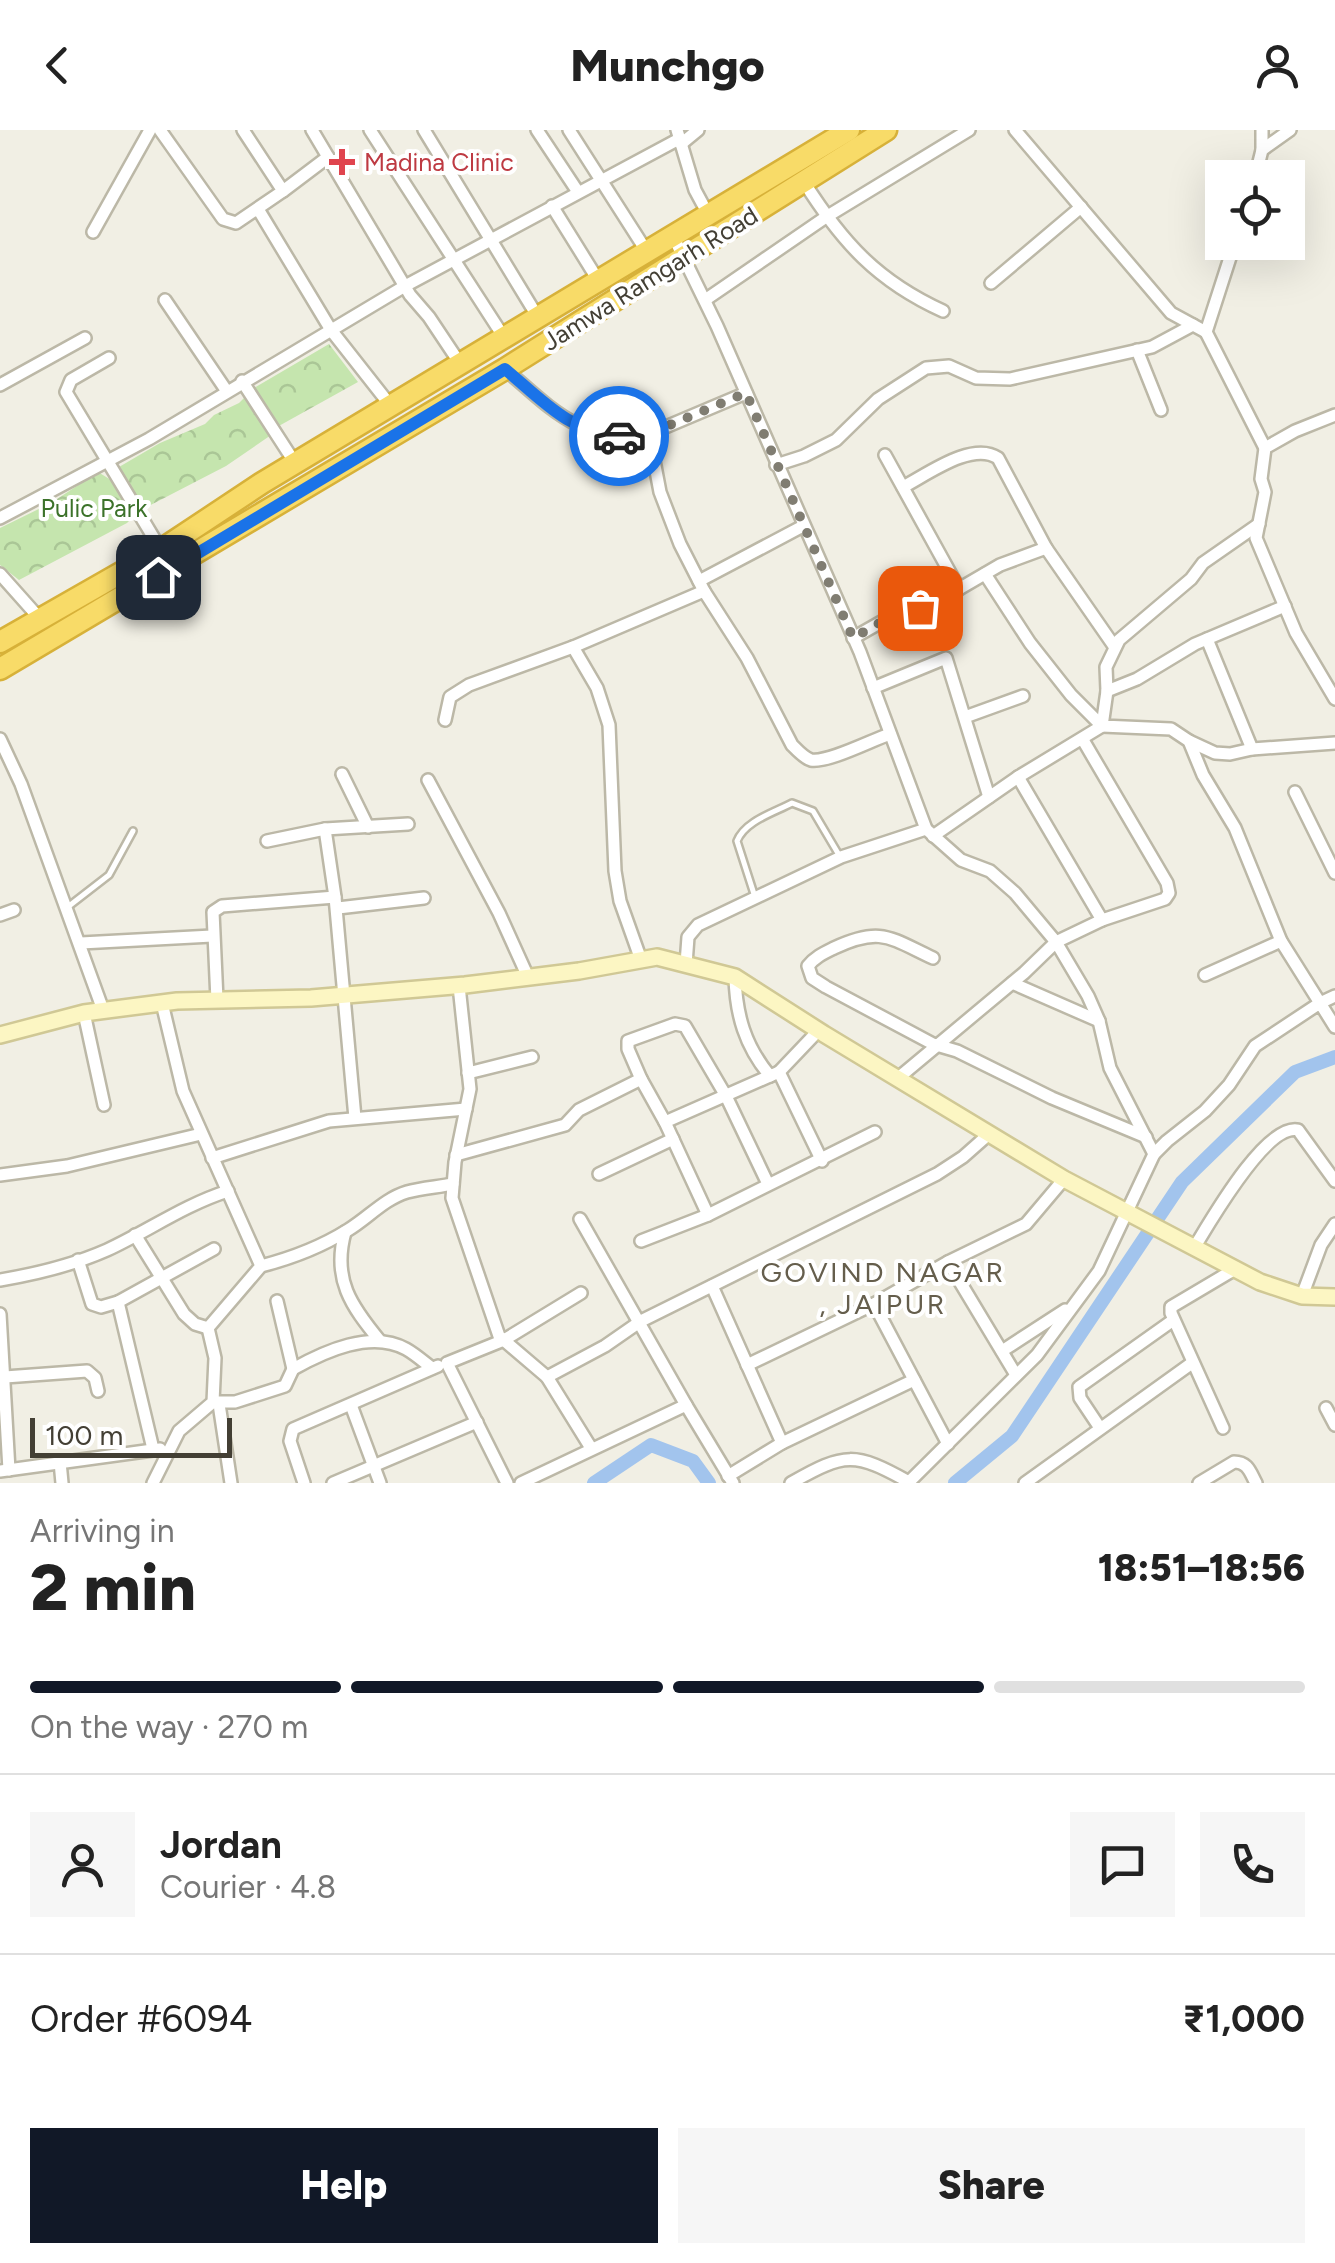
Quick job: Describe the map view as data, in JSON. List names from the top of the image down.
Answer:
{
  "streets": {
    "highway": ["Jamwa Ramgarh Road"]
  },
  "districts": ["GOVIND NAGAR , JAIPUR"],
  "parks": ["Pulic Park"],
  "places": {
    "health": ["Madina Clinic"]
  },
  "scale_bar": "100 m",
  "page": {
    "header": "Munchgo",
    "scale": "100 m",
    "heading": ["2 min", "Arriving in", "18:51–18:56"],
    "panel": [
      "Jordan",
      "Courier · 4.8",
      "Order #6094",
      "₹1,000"
    ],
    "bar": "On the way · 270 m",
    "buttons": ["Help", "Share"]
  }
}
